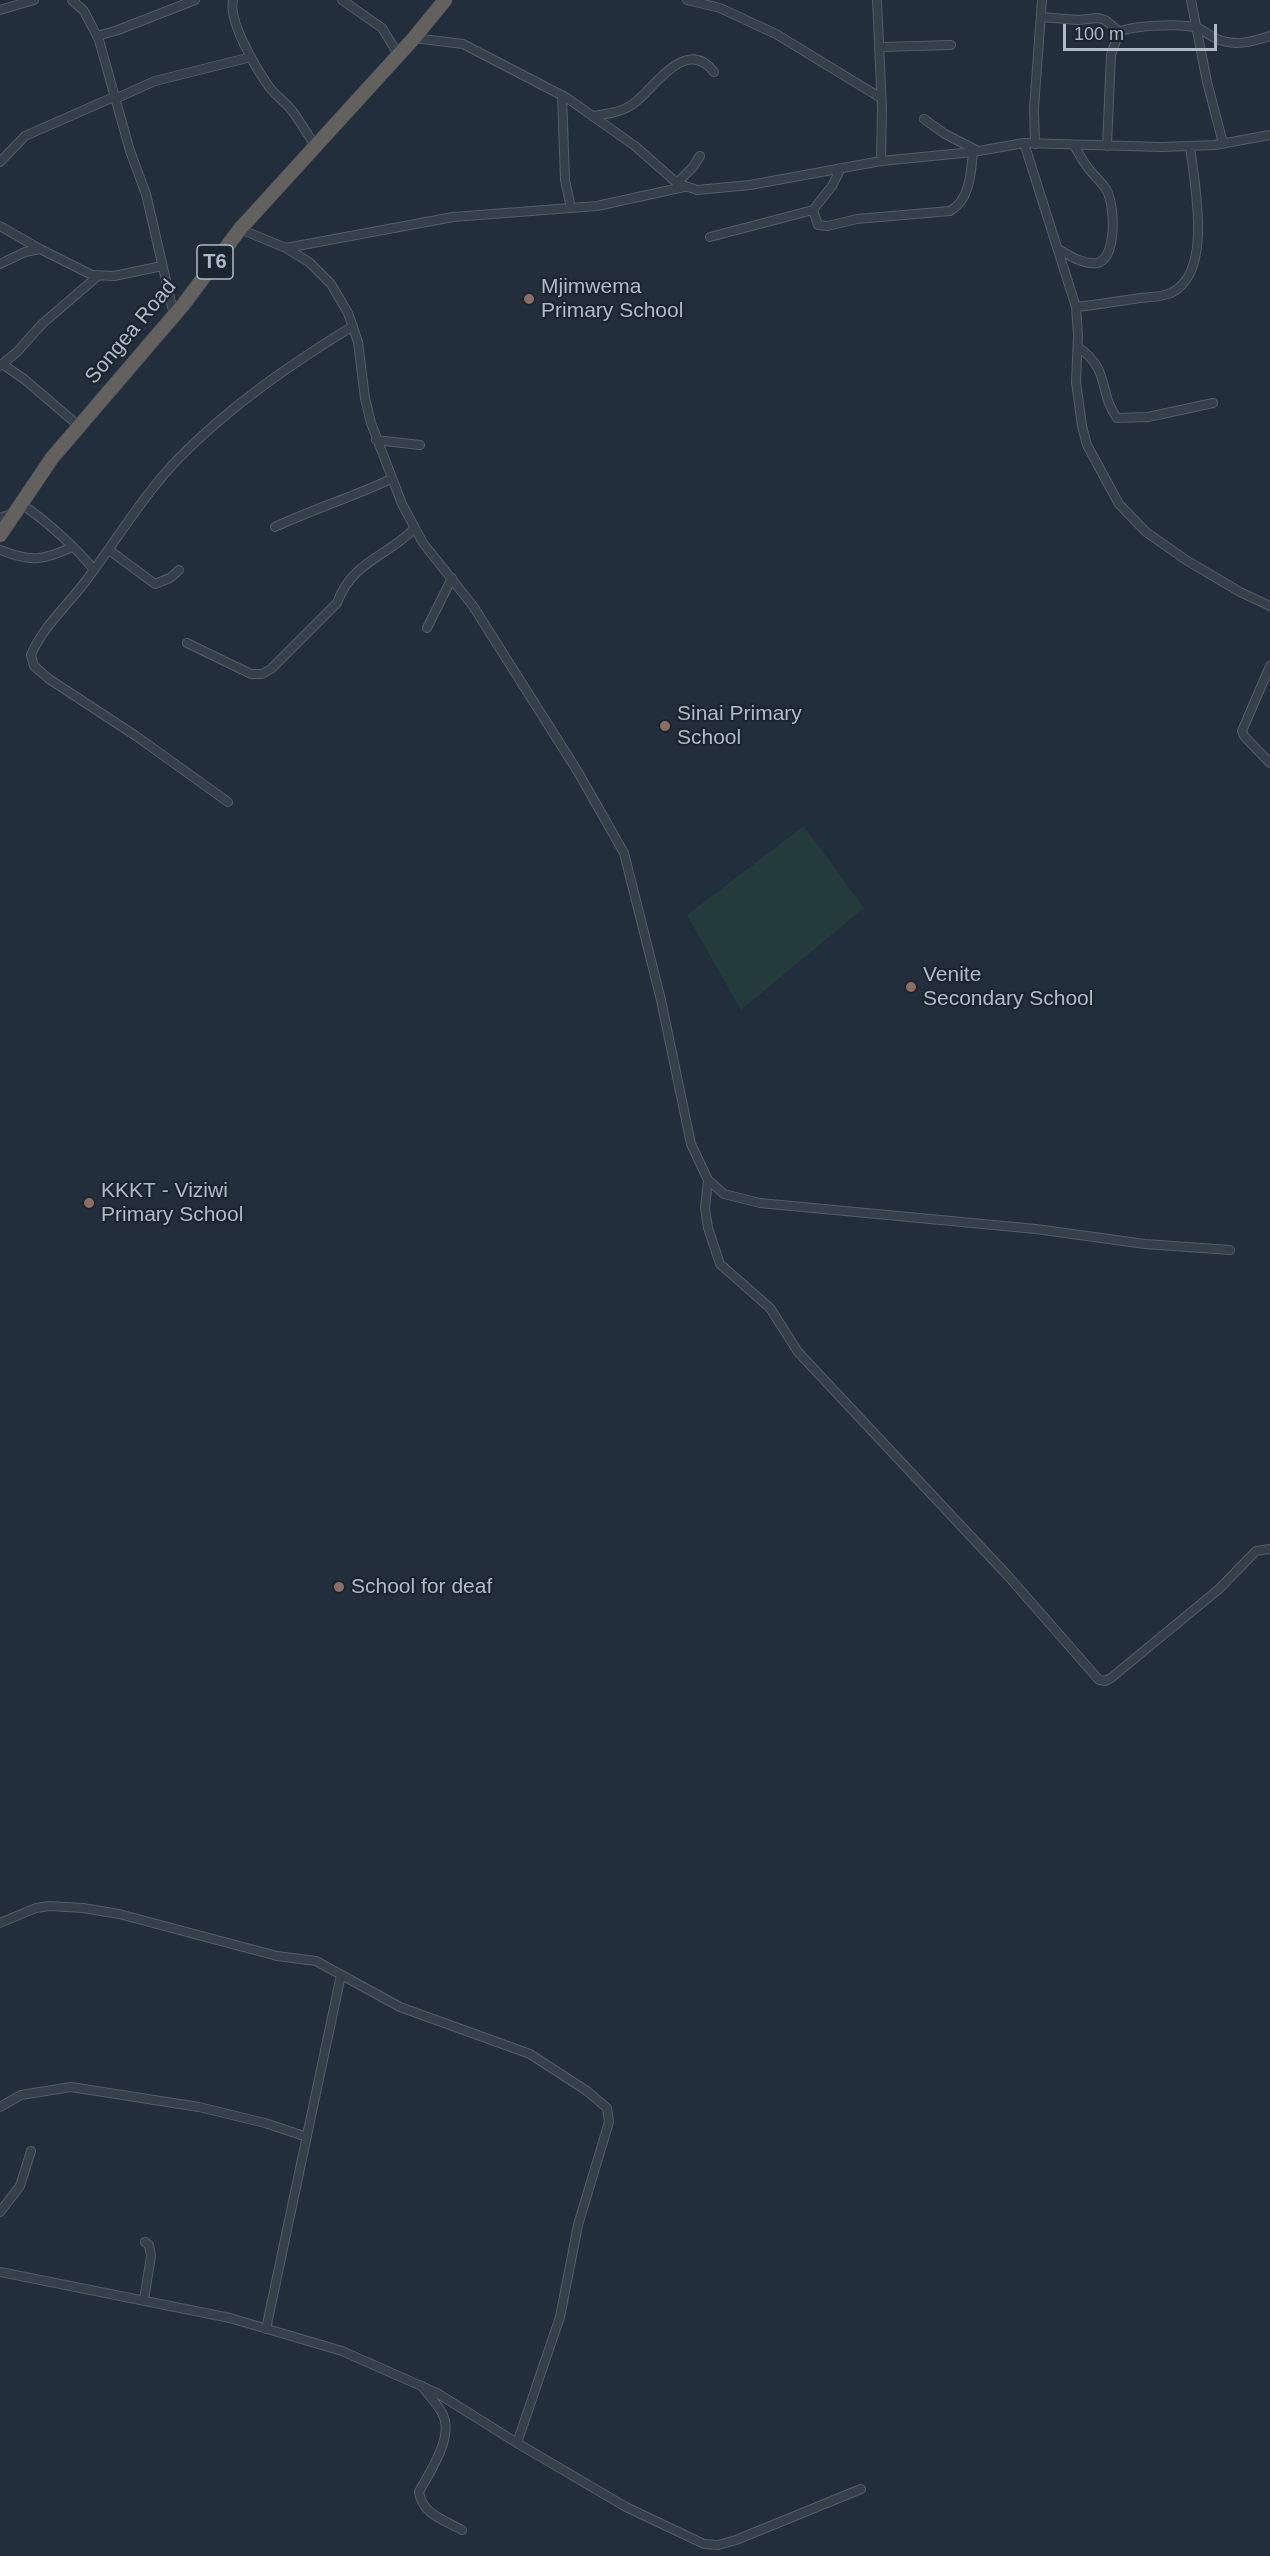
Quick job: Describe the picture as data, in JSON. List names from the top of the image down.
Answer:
{
  "streets": {
    "highway": ["T6", "Songea Road"]
  },
  "places": [
    "Mjimwema Primary School",
    "Sinai Primary School",
    "Venite Secondary School",
    "KKKT - Viziwi Primary School",
    "School for deaf"
  ],
  "scale_bar": "100 m"
}
